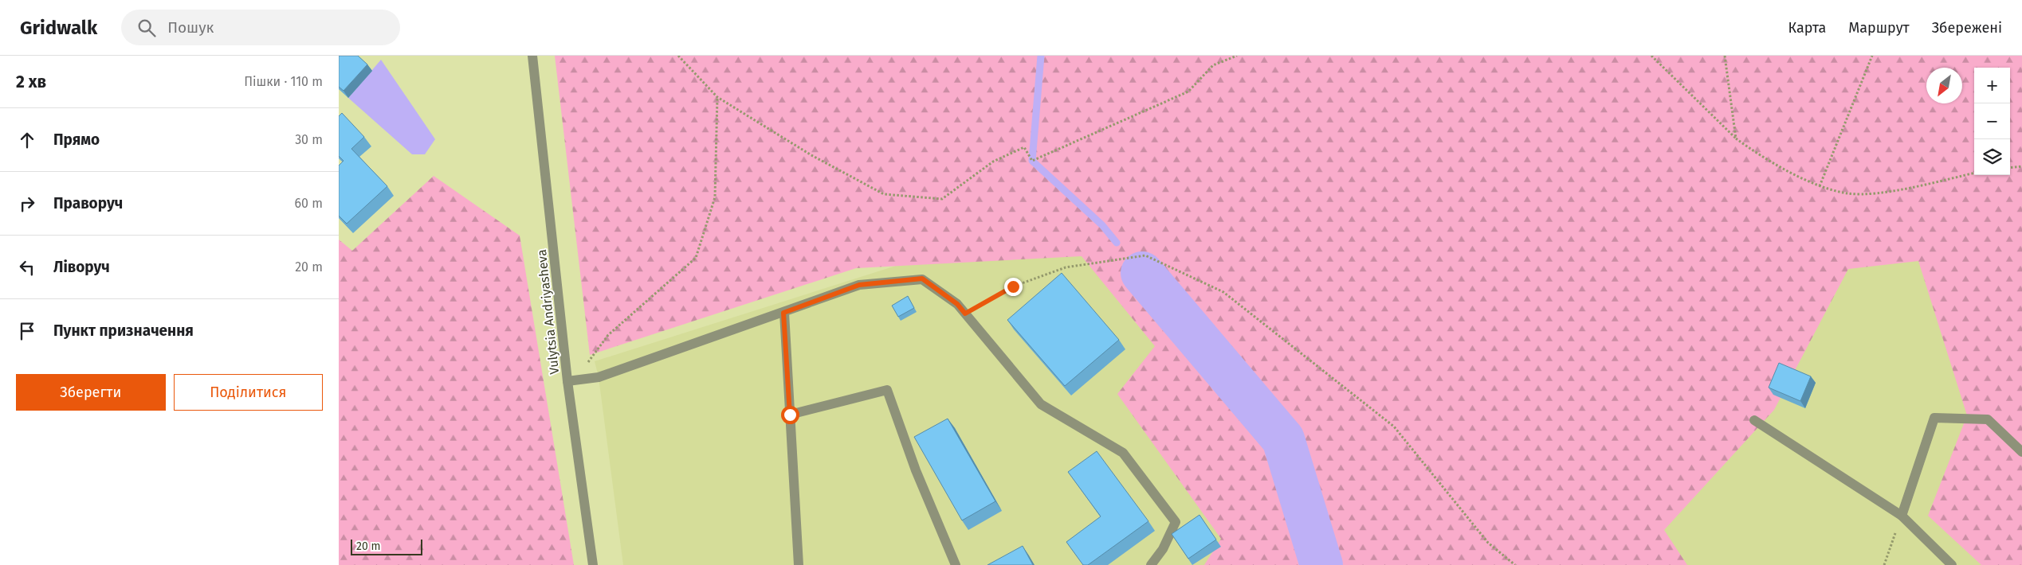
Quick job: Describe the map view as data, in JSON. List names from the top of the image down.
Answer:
{
  "streets": {
    "street": ["Vulytsia Andriyasheva"]
  },
  "scale_bar": "20 m",
  "north": "bottom left",
  "page": {
    "header": "Gridwalk",
    "search": "Пошук",
    "nav": ["Карта", "Маршрут", "Збережені"],
    "heading": ["2 хв", "Пішки · 110 m"],
    "map_buttons": ["+", "−"],
    "list": [
      ["Прямо", "30 m"],
      ["Праворуч", "60 m"],
      ["Ліворуч", "20 m"],
      "Пункт призначення"
    ],
    "buttons": ["Зберегти", "Поділитися"],
    "scale": "20 m"
  }
}
